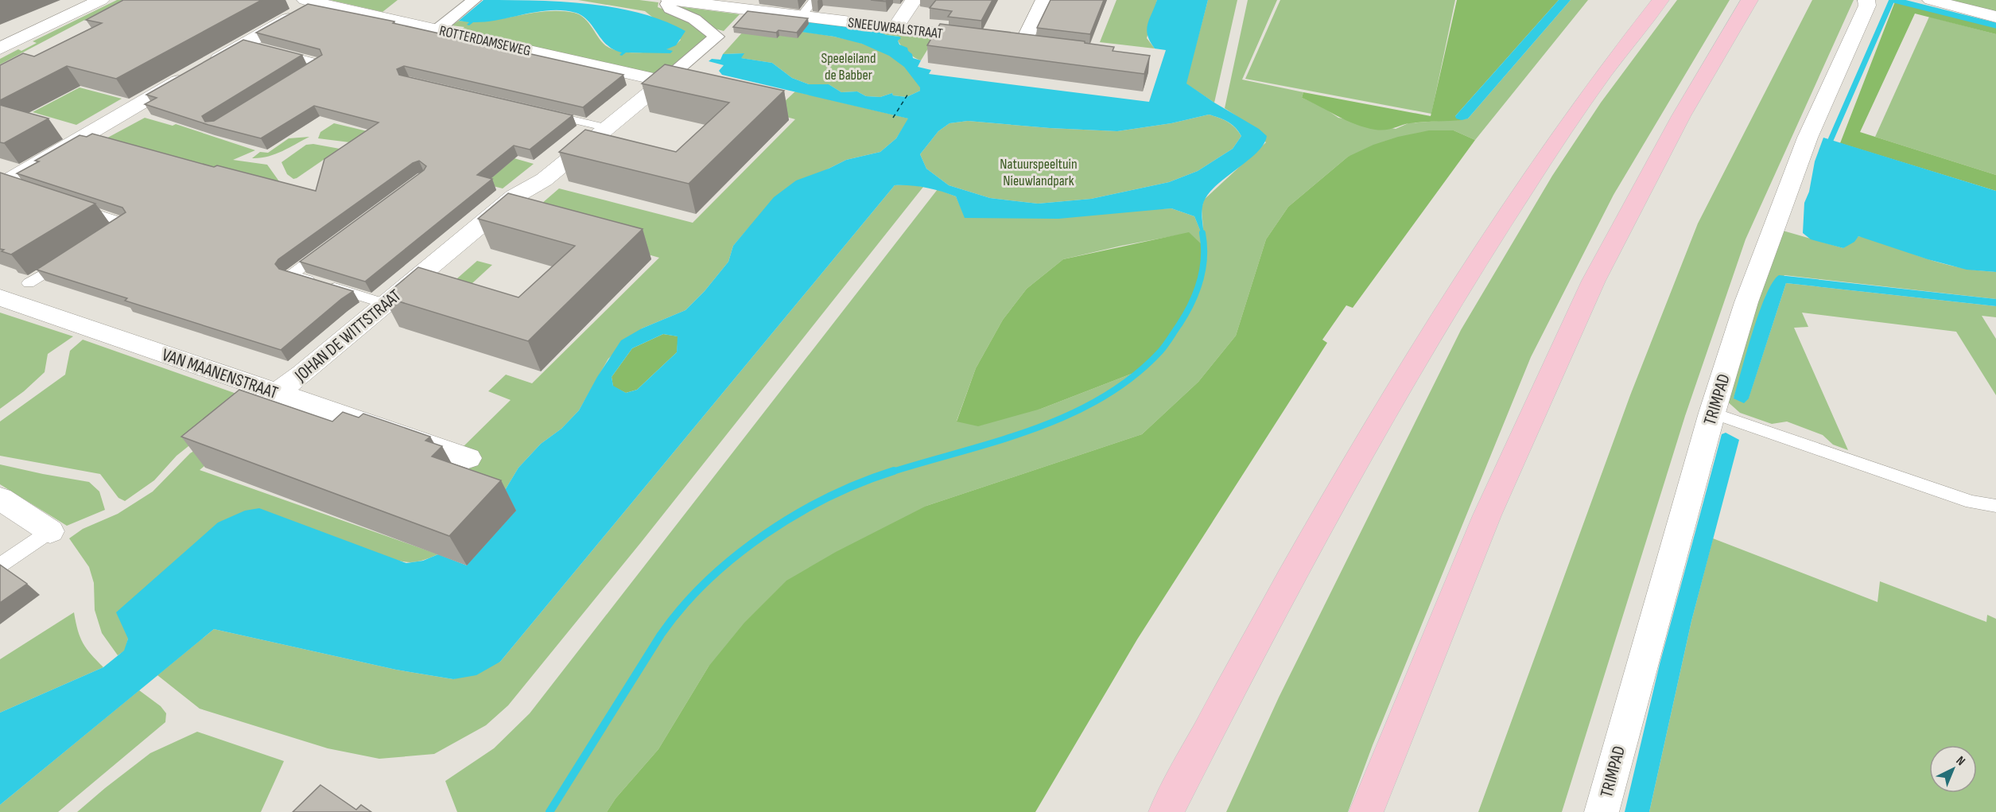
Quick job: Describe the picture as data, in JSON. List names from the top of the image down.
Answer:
{
  "streets": {
    "street": [
      "SNEEUWBALSTRAAT",
      "ROTTERDAMSEWEG",
      "JOHAN DE WITTSTRAAT",
      "VAN MAANENSTRAAT",
      "TRIMPAD"
    ]
  },
  "crossings": [
    ["SNEEUWBALSTRAAT", "JOHAN DE WITTSTRAAT"],
    ["ROTTERDAMSEWEG", "JOHAN DE WITTSTRAAT"],
    ["JOHAN DE WITTSTRAAT", "VAN MAANENSTRAAT"]
  ],
  "parks": ["Speeleiland de Babber", "Natuurspeeltuin Nieuwlandpark"],
  "north": "top right"
}
